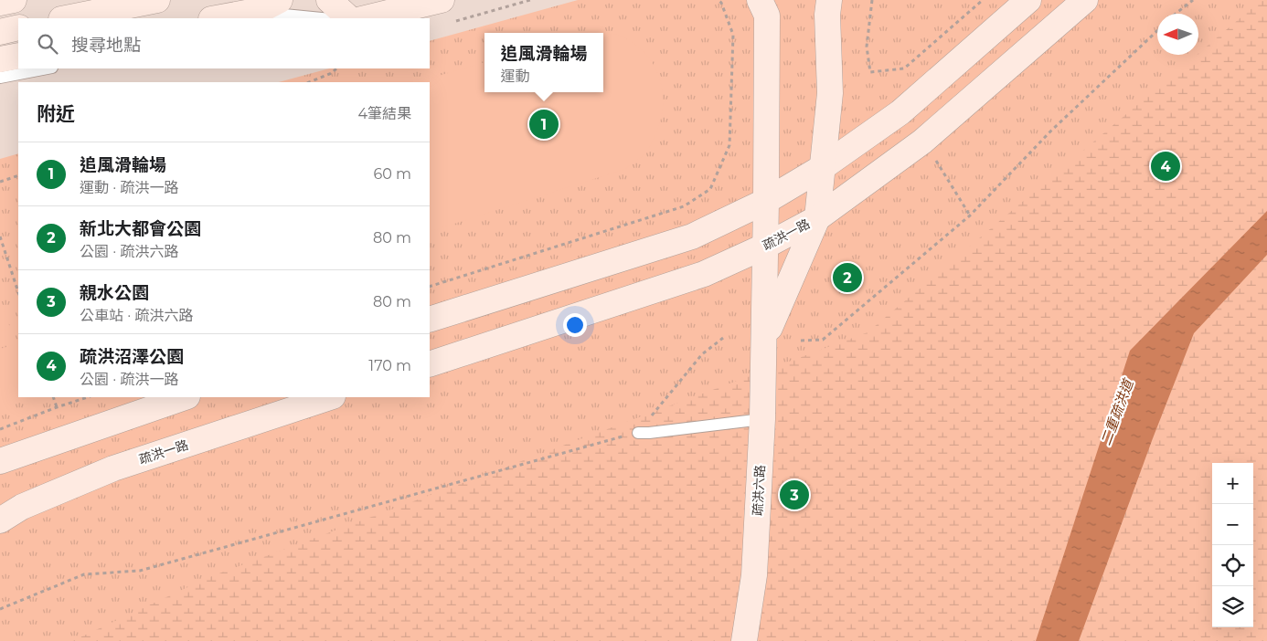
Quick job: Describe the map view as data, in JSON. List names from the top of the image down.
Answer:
{
  "streets": {
    "street": ["疏洪一路", "疏洪六路"]
  },
  "crossings": [
    ["疏洪一路", "疏洪六路"]
  ],
  "water": ["二重疏洪道"],
  "north": "left",
  "page": {
    "search": "搜尋地點",
    "popup": ["追風滑輪場", "運動"],
    "heading": ["附近", "4筆結果"],
    "pins": [
      "1",
      "4",
      "2",
      "3"
    ],
    "list": [
      {
        "mark": "1",
        "name": "追風滑輪場",
        "note": "運動 · 疏洪一路",
        "value": "60 m"
      },
      {
        "mark": "2",
        "name": "新北大都會公園",
        "note": "公園 · 疏洪六路",
        "value": "80 m"
      },
      {
        "mark": "3",
        "name": "親水公園",
        "note": "公車站 · 疏洪六路",
        "value": "80 m"
      },
      {
        "mark": "4",
        "name": "疏洪沼澤公園",
        "note": "公園 · 疏洪一路",
        "value": "170 m"
      }
    ],
    "map_buttons": ["+", "−"]
  }
}
